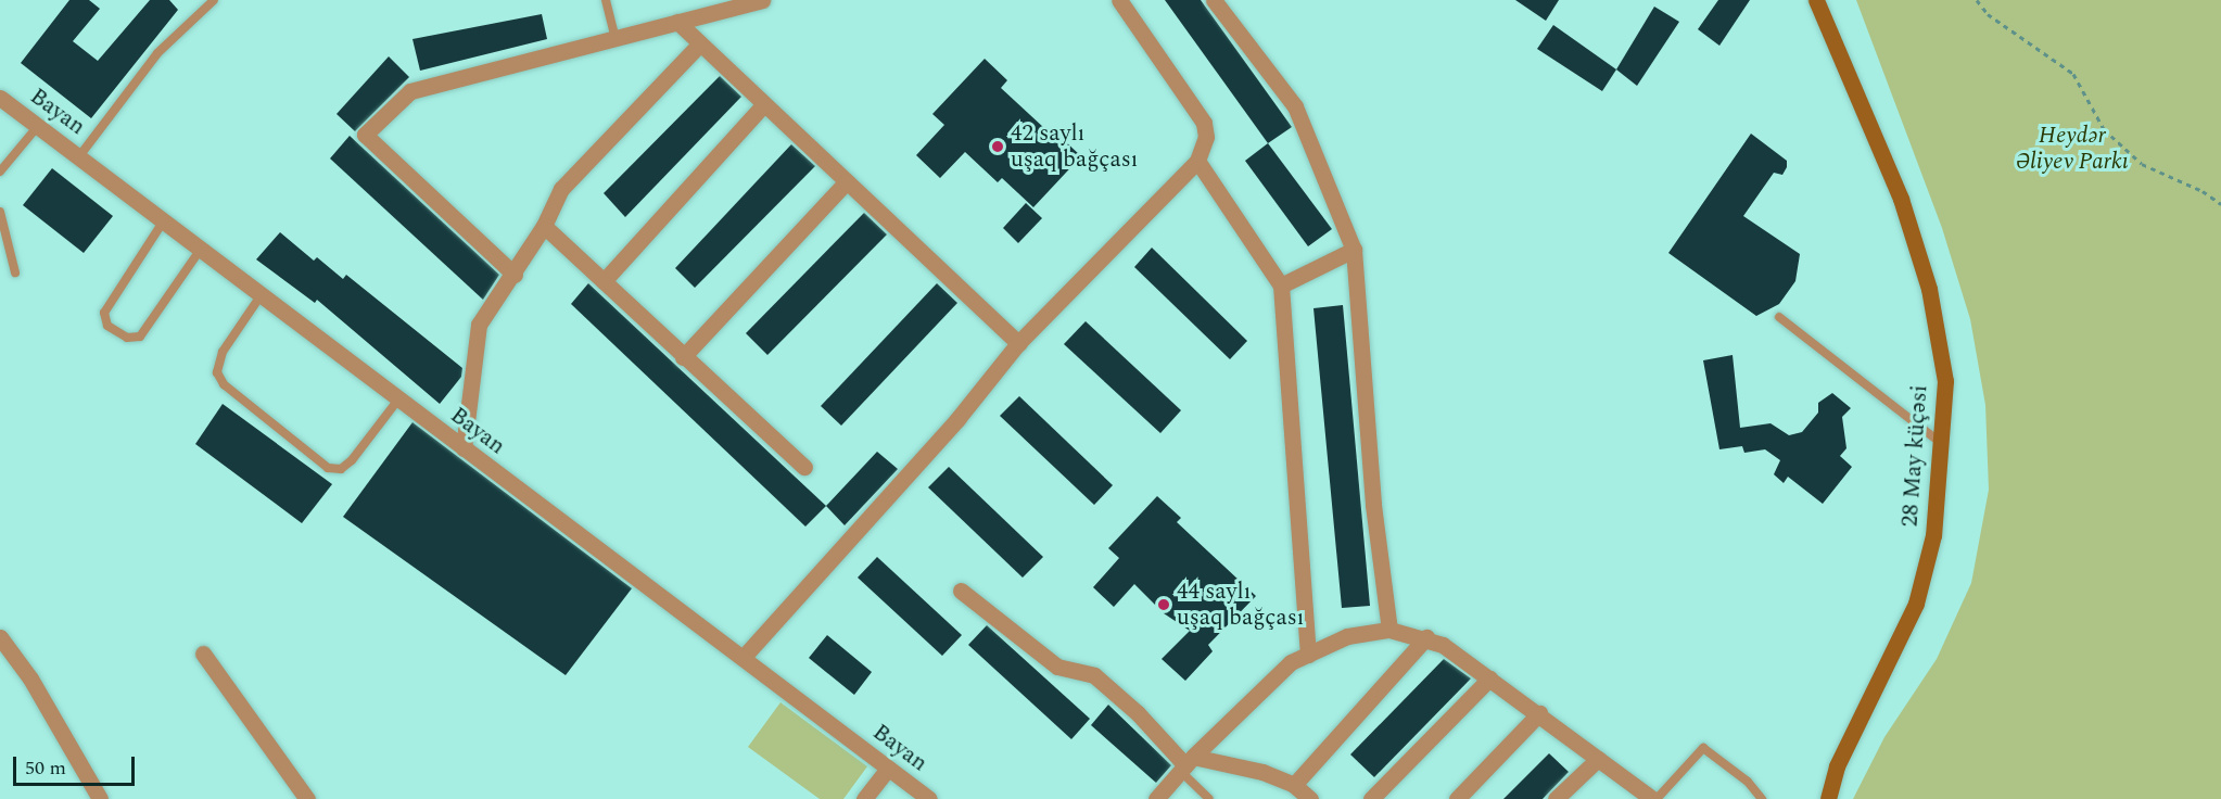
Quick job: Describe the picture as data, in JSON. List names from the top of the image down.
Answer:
{
  "streets": {
    "main road": ["28 May küçəsi"],
    "street": ["Bayan"]
  },
  "parks": ["Heydər Əliyev Parkı"],
  "places": ["42 saylı uşaq bağçası", "44 saylı uşaq bağçası"],
  "scale_bar": "50 m"
}
